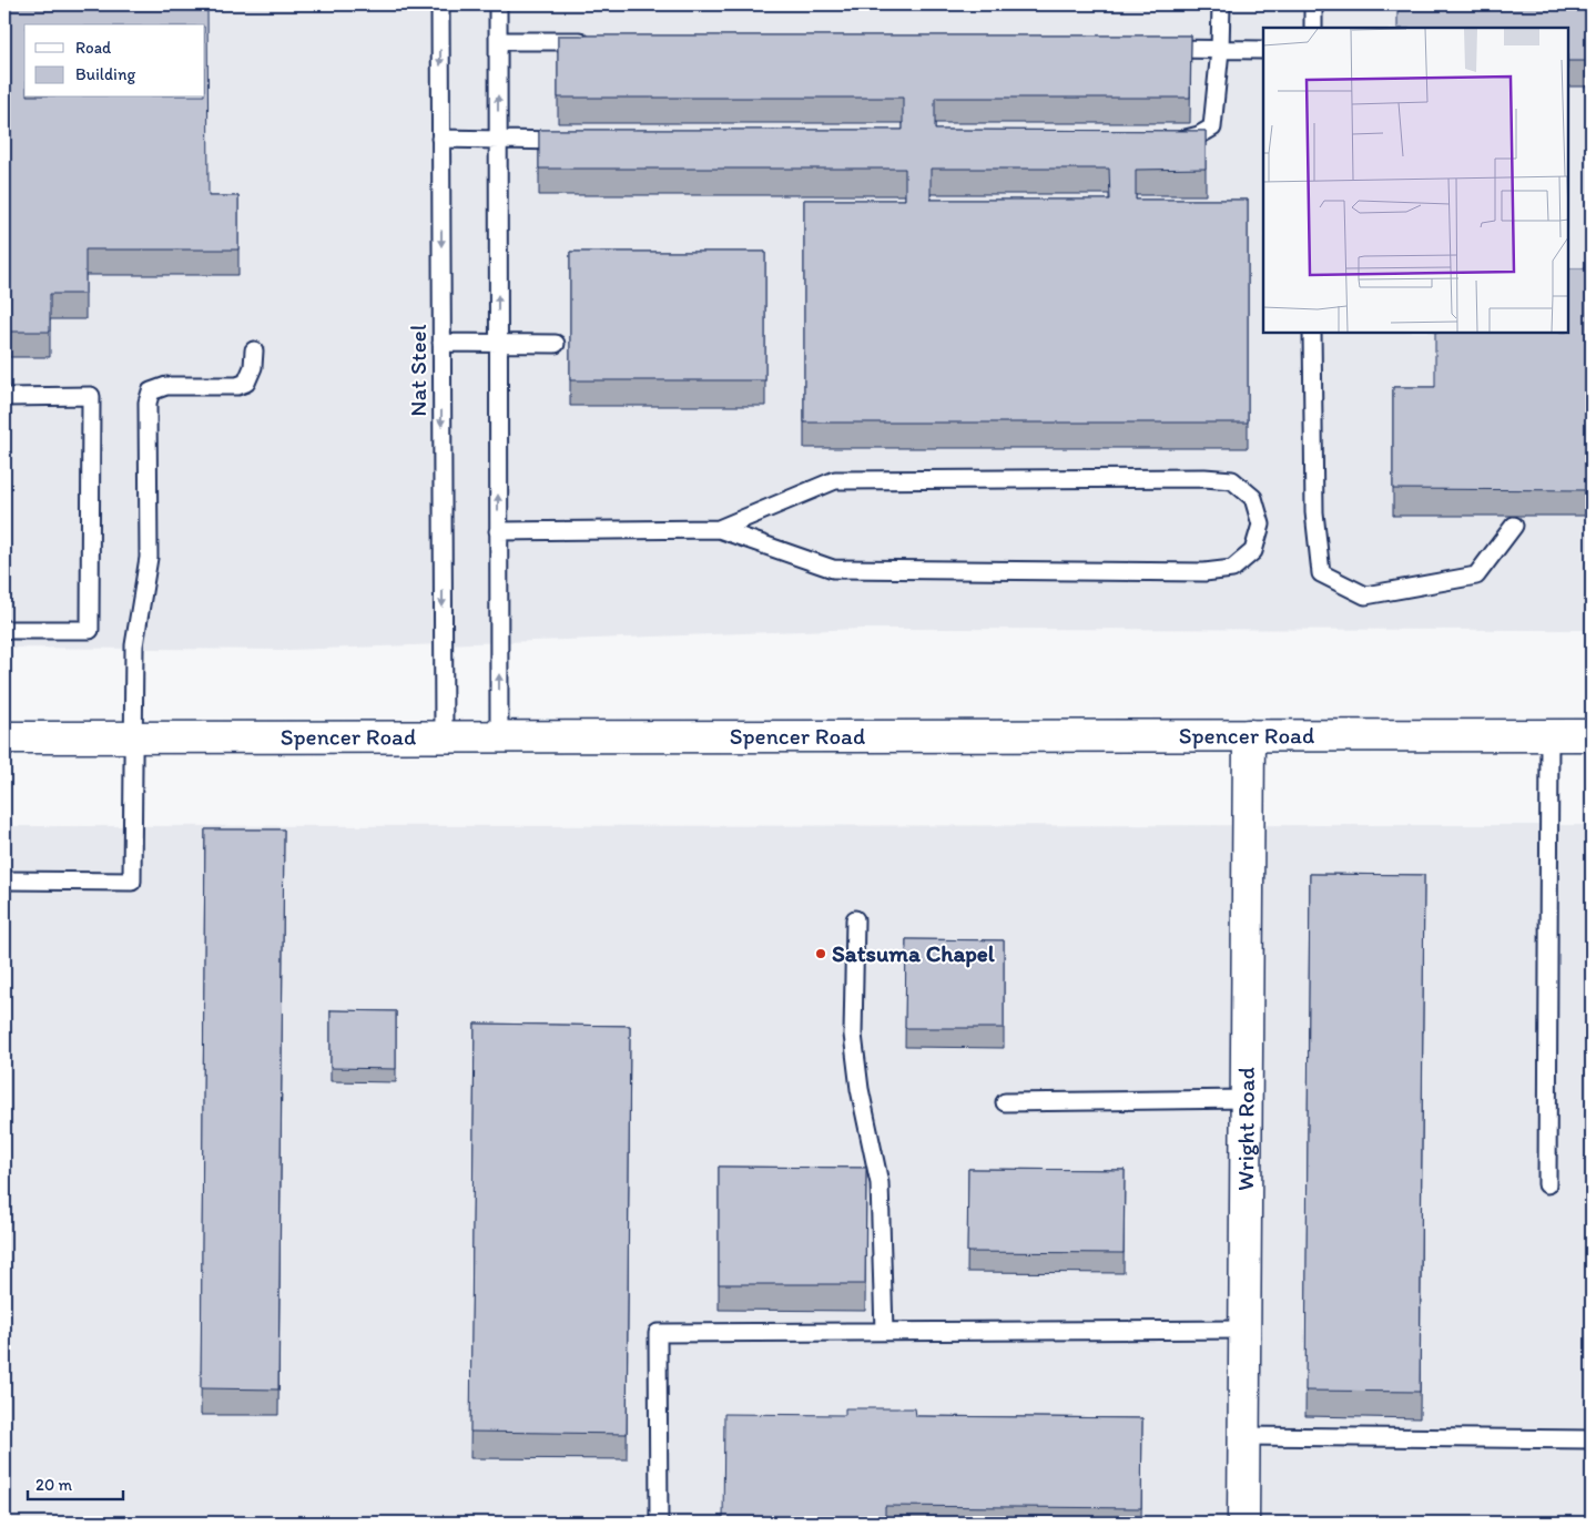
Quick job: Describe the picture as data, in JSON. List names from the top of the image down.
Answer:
{
  "streets": {
    "main road": ["Spencer Road", "Wright Road"],
    "lane": ["Nat Steel"]
  },
  "crossings": [
    ["Nat Steel", "Spencer Road"],
    ["Spencer Road", "Wright Road"]
  ],
  "places": ["Satsuma Chapel"],
  "legend": ["Road", "Building"],
  "scale_bar": "20 m"
}
